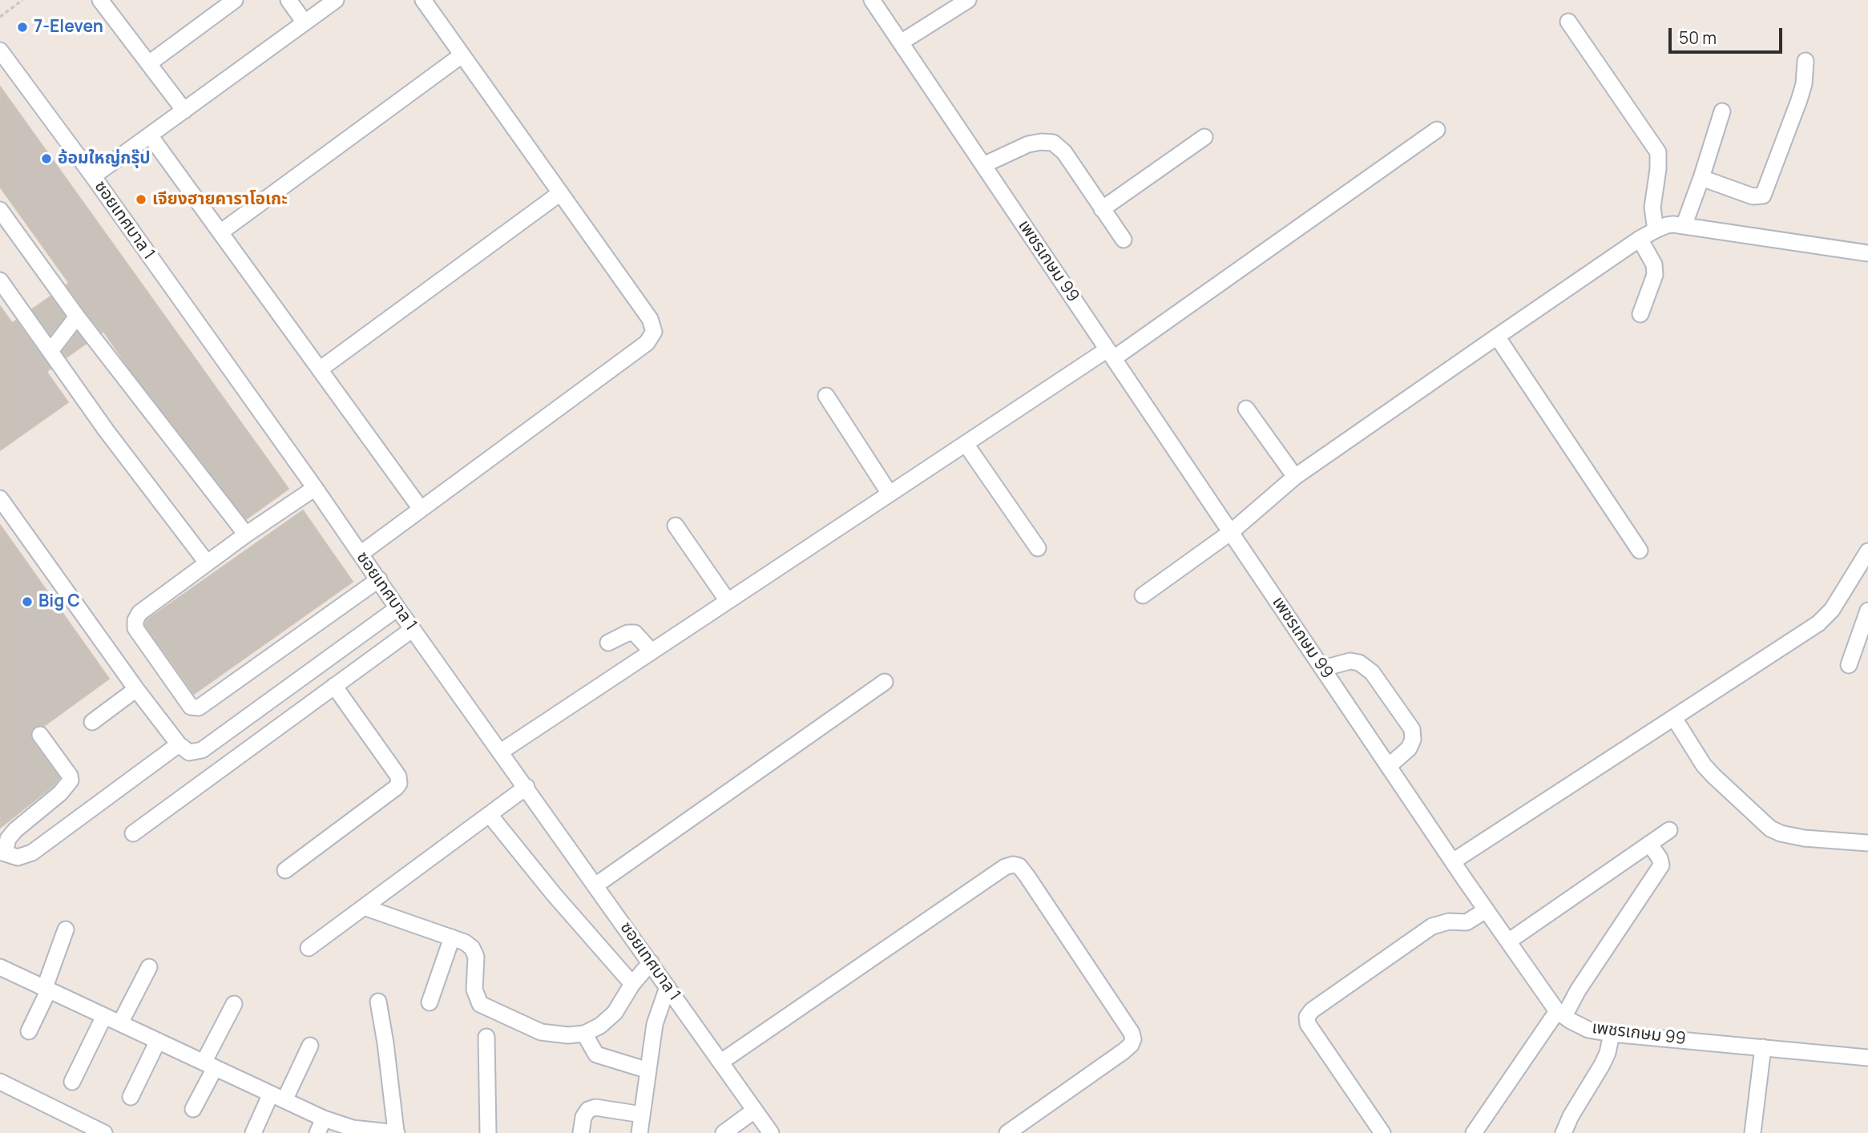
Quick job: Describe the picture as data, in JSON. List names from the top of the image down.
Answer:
{
  "streets": {
    "street": ["ซอยเทศบาล 1", "เพชรเกษม 99"]
  },
  "places": [
    "7-Eleven",
    "อ้อมใหญ่กรุ๊ป",
    "เจียงฮายคาราโอเกะ",
    "Big C"
  ],
  "scale_bar": "50 m"
}
